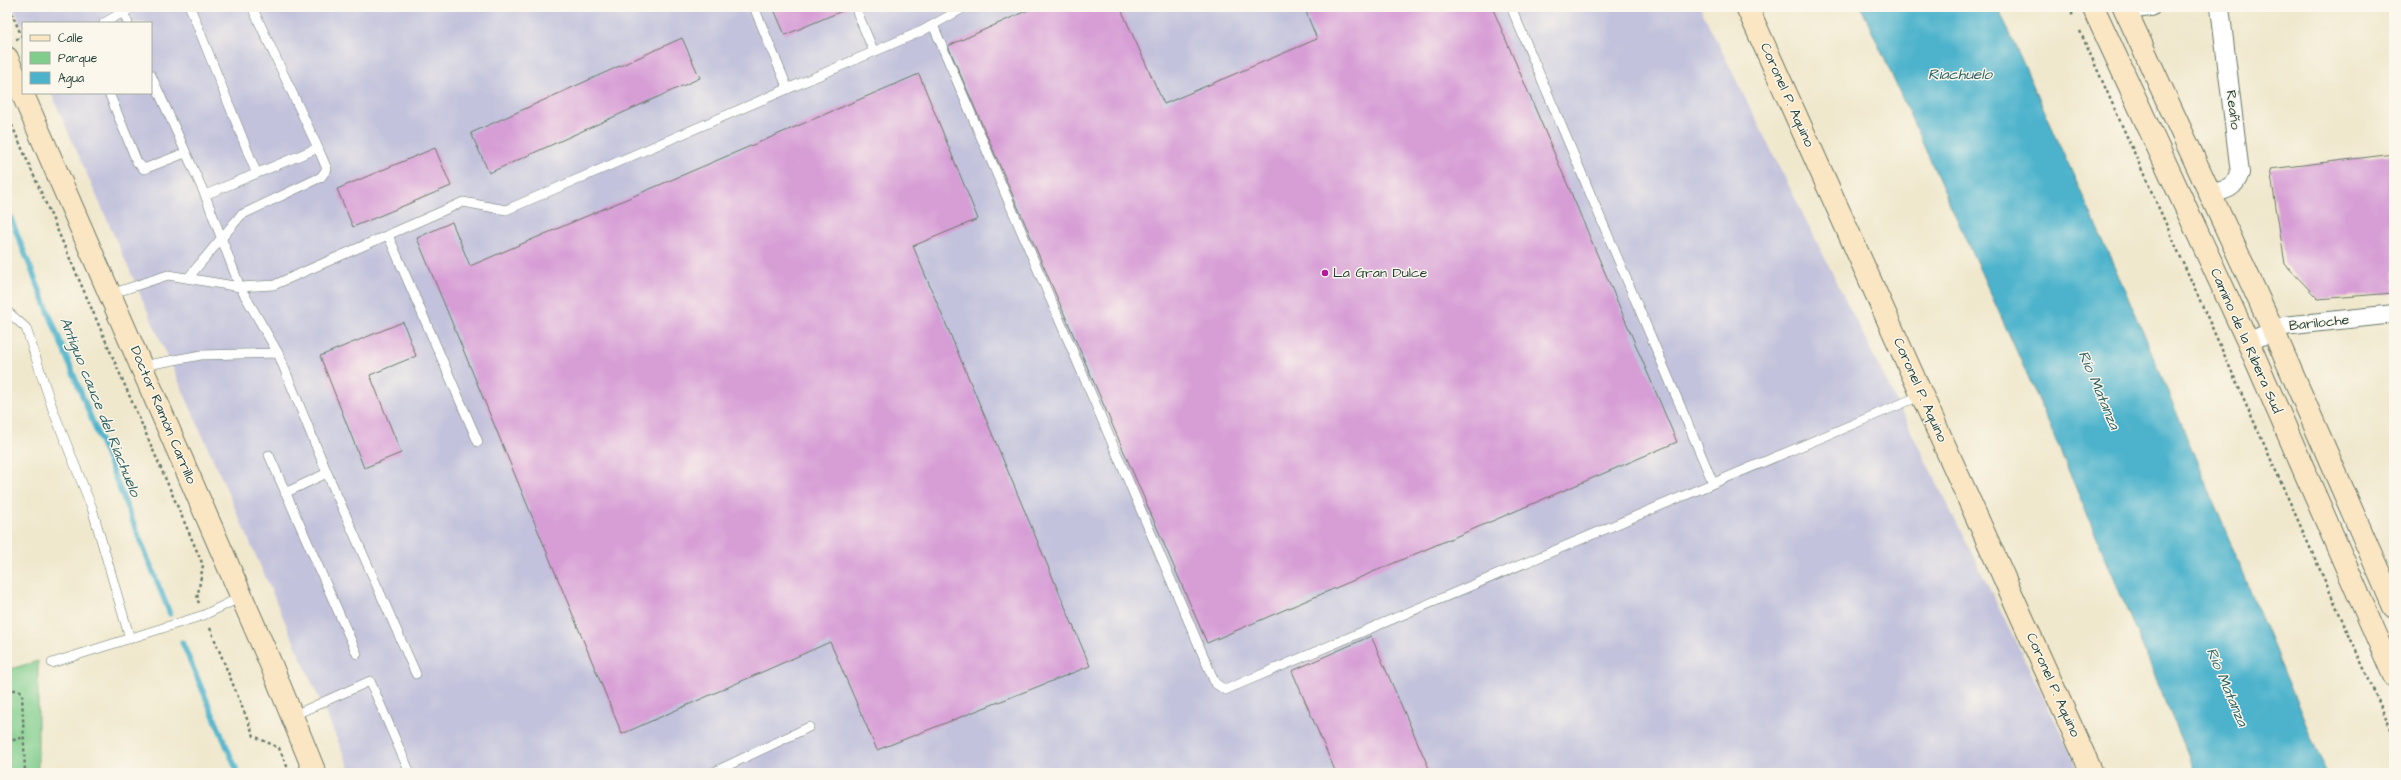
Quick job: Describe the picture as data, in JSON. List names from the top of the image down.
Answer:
{
  "streets": {
    "street": [
      "Coronel P. Aquino",
      "Reaño",
      "Bariloche",
      "Camino de la Ribera Sud",
      "Doctor Ramón Carrillo"
    ]
  },
  "crossings": [
    ["Reaño", "Camino de la Ribera Sud"],
    ["Bariloche", "Camino de la Ribera Sud"]
  ],
  "water": ["Riachuelo", "Río Matanza", "Antiguo cauce del Riachuelo"],
  "places": ["La Gran Dulce"],
  "legend": ["Calle", "Parque", "Agua"]
}
